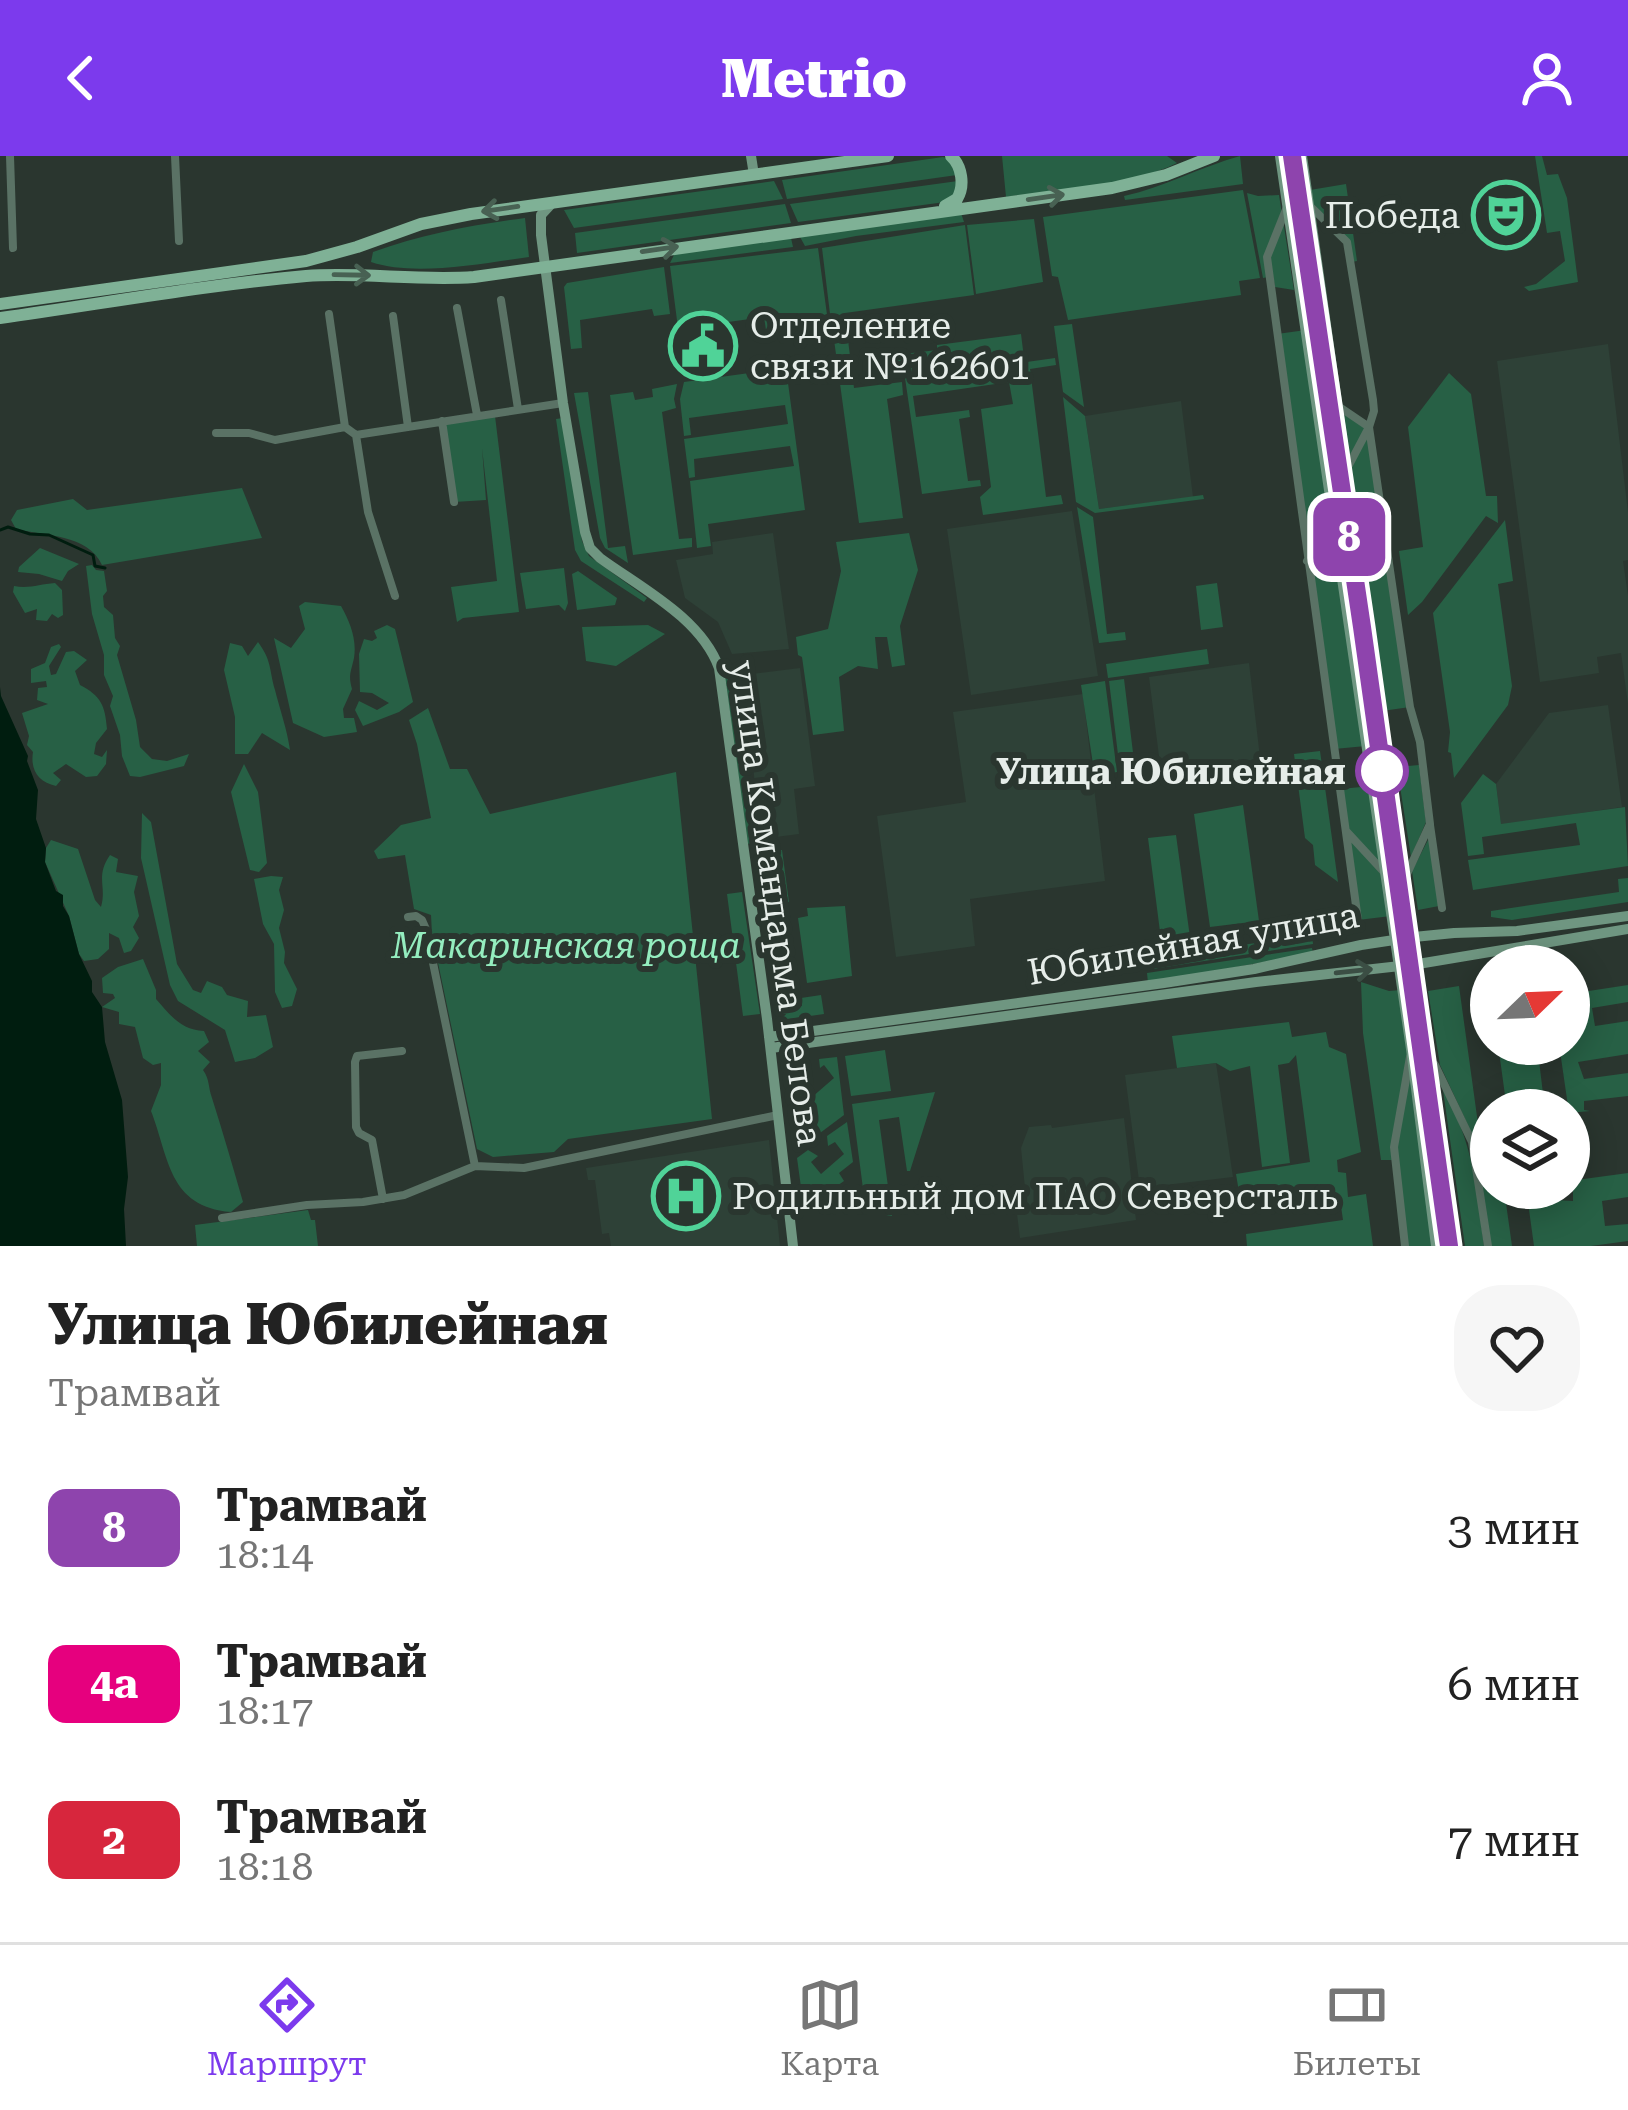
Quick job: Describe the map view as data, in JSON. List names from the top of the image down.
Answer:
{
  "streets": {
    "main road": ["улица Командарма Белова", "Юбилейная улица"]
  },
  "crossings": [
    ["улица Командарма Белова", "Юбилейная улица"]
  ],
  "parks": ["Макаринская роща"],
  "places": {
    "theatre": ["Победа"],
    "public building": ["Отделение связи №162601"],
    "other": ["Улица Юбилейная"],
    "hospital": ["Родильный дом ПАО Северсталь"]
  },
  "lines": ["tram line 8"],
  "north": "top right",
  "page": {
    "header": "Metrio",
    "on_map": "8",
    "heading": ["Улица Юбилейная", "Трамвай"],
    "list": [
      {
        "mark": "8",
        "name": "Трамвай",
        "note": "18:14",
        "value": "3 мин"
      },
      {
        "mark": "4а",
        "name": "Трамвай",
        "note": "18:17",
        "value": "6 мин"
      },
      {
        "mark": "2",
        "name": "Трамвай",
        "note": "18:18",
        "value": "7 мин"
      }
    ],
    "tabs": ["Маршрут", "Карта", "Билеты"]
  }
}
